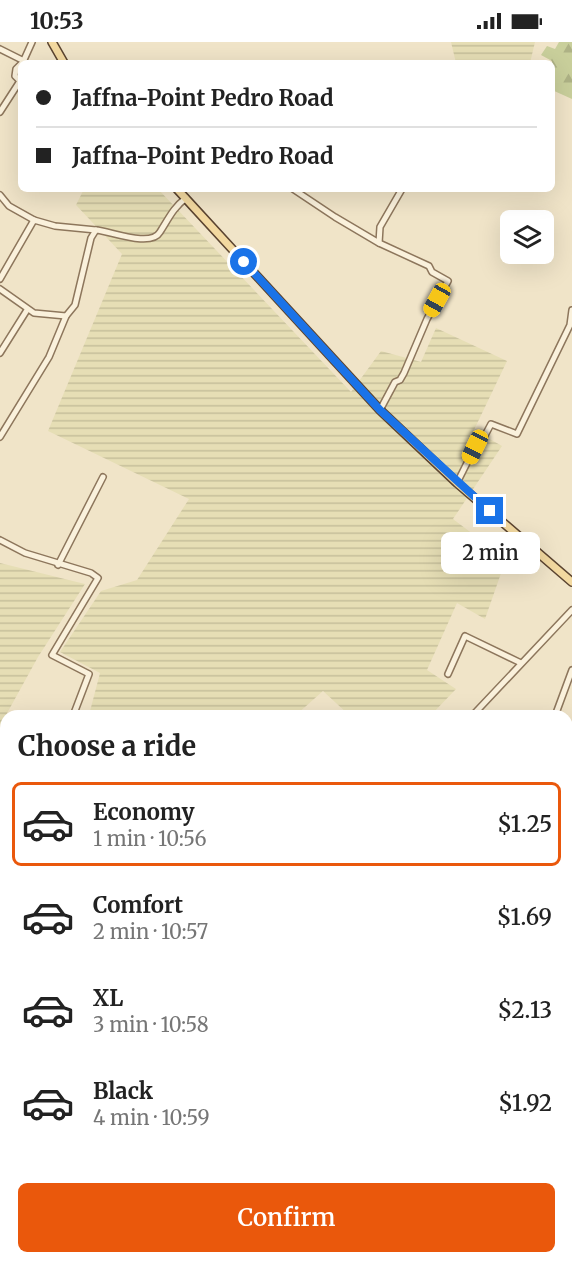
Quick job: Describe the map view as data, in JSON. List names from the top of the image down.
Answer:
{
  "page": {
    "status": "10:53",
    "banner": ["Jaffna-Point Pedro Road", "Jaffna-Point Pedro Road"],
    "bubble": "2 min",
    "heading": "Choose a ride",
    "list": [
      {
        "name": "Economy",
        "note": "1 min · 10:56",
        "value": "$1.25"
      },
      {
        "name": "Comfort",
        "note": "2 min · 10:57",
        "value": "$1.69"
      },
      {
        "name": "XL",
        "note": "3 min · 10:58",
        "value": "$2.13"
      },
      {
        "name": "Black",
        "note": "4 min · 10:59",
        "value": "$1.92"
      }
    ],
    "buttons": "Confirm"
  }
}
